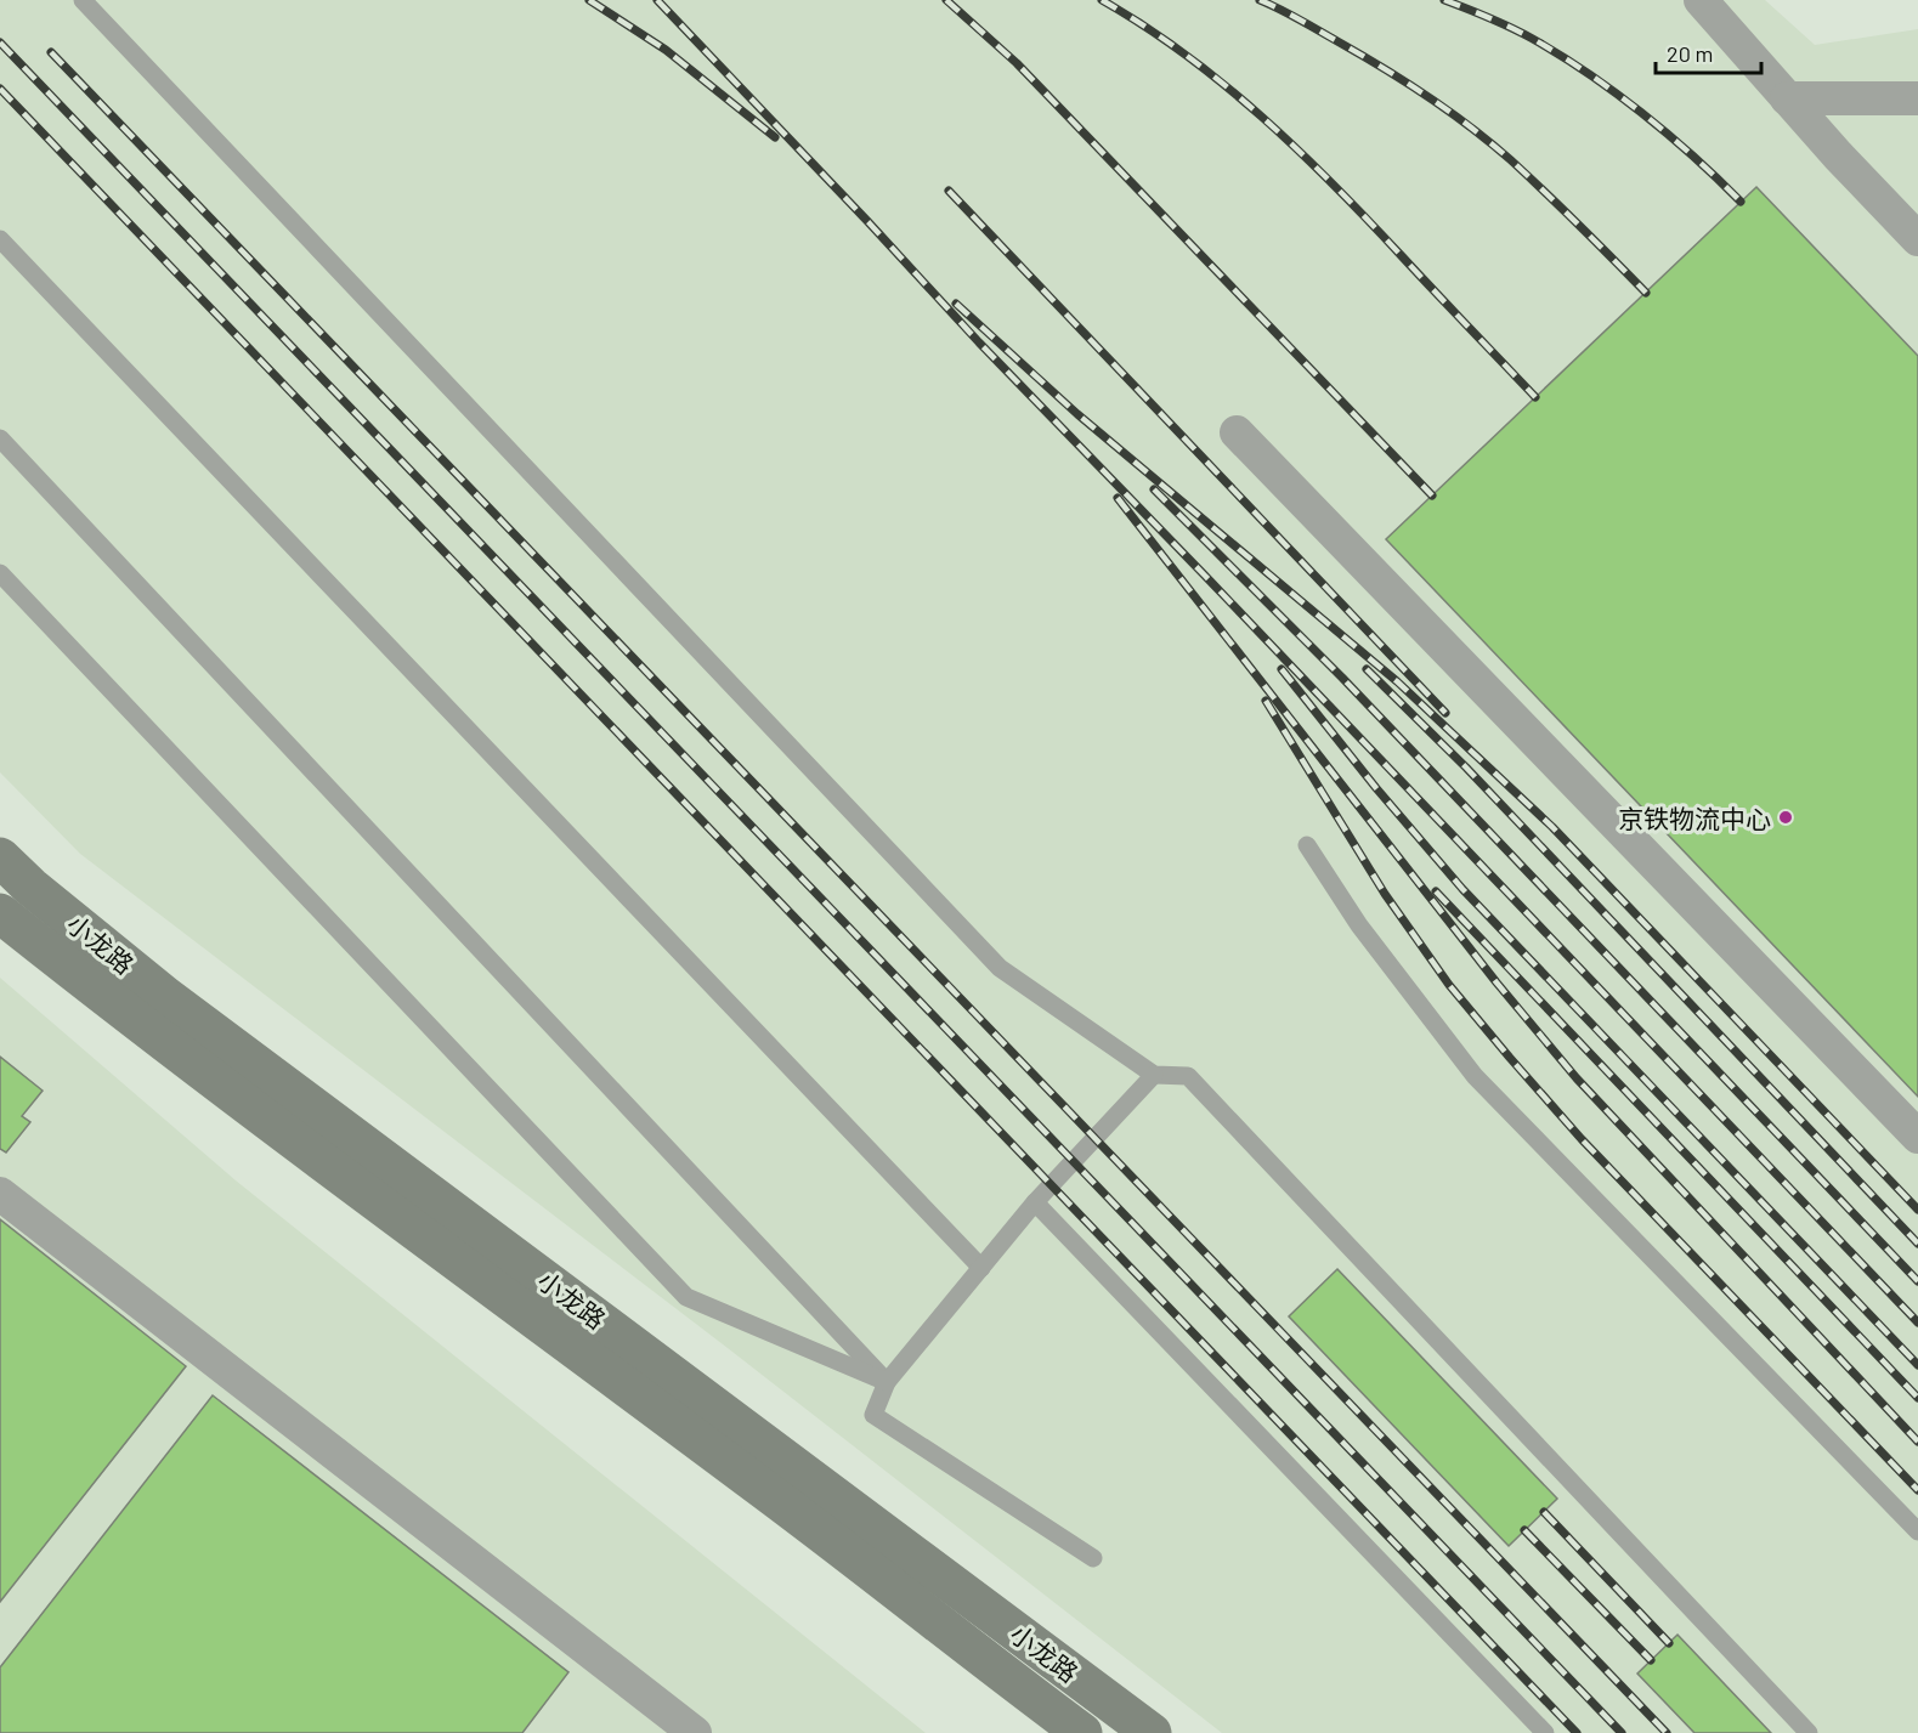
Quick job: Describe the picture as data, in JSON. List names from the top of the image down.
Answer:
{
  "streets": {
    "street": ["小龙路"]
  },
  "places": ["京铁物流中心"],
  "scale_bar": "20 m"
}
